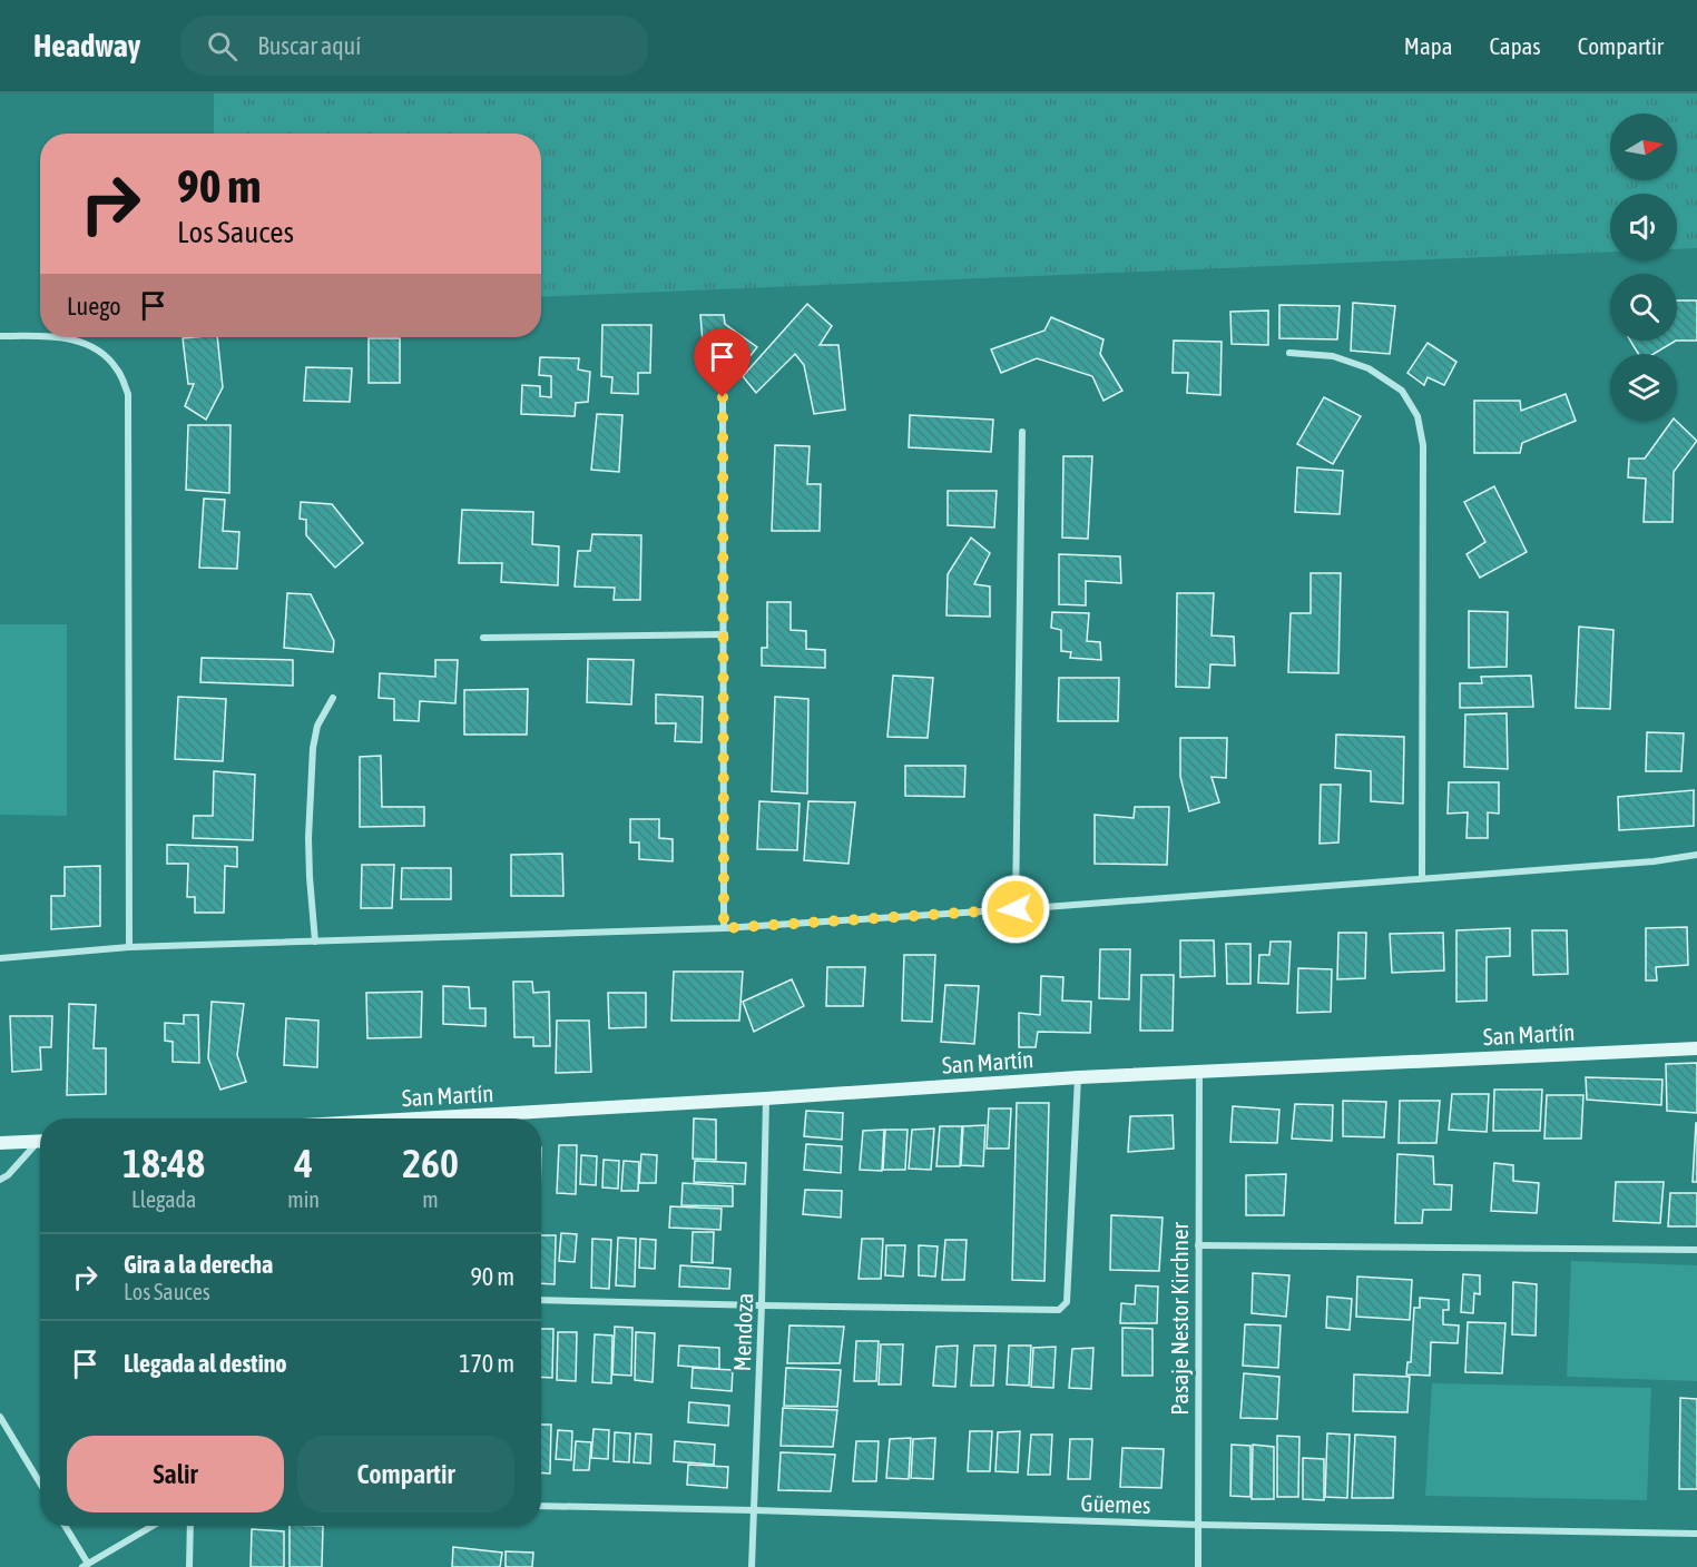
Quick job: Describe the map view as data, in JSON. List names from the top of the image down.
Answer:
{
  "streets": {
    "street": [
      "San Martín",
      "Pasaje Nestor Kirchner",
      "Mendoza",
      "Güemes"
    ]
  },
  "crossings": [
    ["San Martín", "Pasaje Nestor Kirchner"],
    ["San Martín", "Mendoza"],
    ["Pasaje Nestor Kirchner", "Güemes"],
    ["Mendoza", "Güemes"]
  ],
  "north": "right",
  "page": {
    "header": "Headway",
    "search": "Buscar aquí",
    "nav": ["Mapa", "Capas", "Compartir"],
    "turn": ["90 m", "Los Sauces"],
    "then": "Luego",
    "eta": [
      "18:48",
      "Llegada",
      "4",
      "min",
      "260",
      "m"
    ],
    "list": [
      {
        "name": "Gira a la derecha",
        "note": "Los Sauces",
        "value": "90 m"
      },
      {
        "name": "Llegada al destino",
        "value": "170 m"
      }
    ],
    "buttons": ["Salir", "Compartir"]
  }
}
